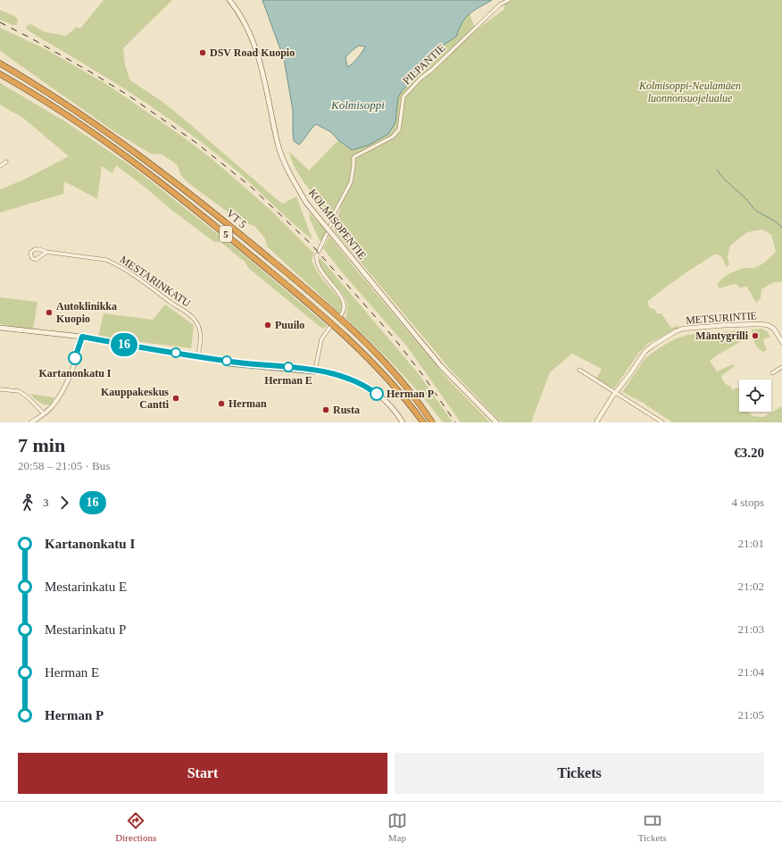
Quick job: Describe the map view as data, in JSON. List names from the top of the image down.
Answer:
{
  "streets": {
    "highway": ["VT 5", "5"],
    "main road": ["KOLMISOPENTIE"],
    "street": ["PILPANTIE", "MESTARINKATU", "METSURINTIE"]
  },
  "water": ["Kolmisoppi"],
  "parks": ["Kolmisoppi-Neulamäen luonnonsuojelualue"],
  "places": [
    "DSV Road Kuopio",
    "Autoklinikka Kuopio",
    "Puuilo",
    "Mäntygrilli",
    "Kartanonkatu I",
    "Herman E",
    "Herman P",
    "Kauppakeskus Cantti",
    "Herman",
    "Rusta"
  ],
  "lines": ["bus line 16"],
  "page": {
    "on_map": "16",
    "heading": ["7 min", "20:58 – 21:05 · Bus", "€3.20"],
    "legs": ["3", "16", "4 stops"],
    "list": [
      {
        "name": "Kartanonkatu I",
        "value": "21:01"
      },
      {
        "name": "Mestarinkatu E",
        "value": "21:02"
      },
      {
        "name": "Mestarinkatu P",
        "value": "21:03"
      },
      {
        "name": "Herman E",
        "value": "21:04"
      },
      {
        "name": "Herman P",
        "value": "21:05"
      }
    ],
    "buttons": ["Start", "Tickets"],
    "tabs": ["Directions", "Map", "Tickets"]
  }
}
